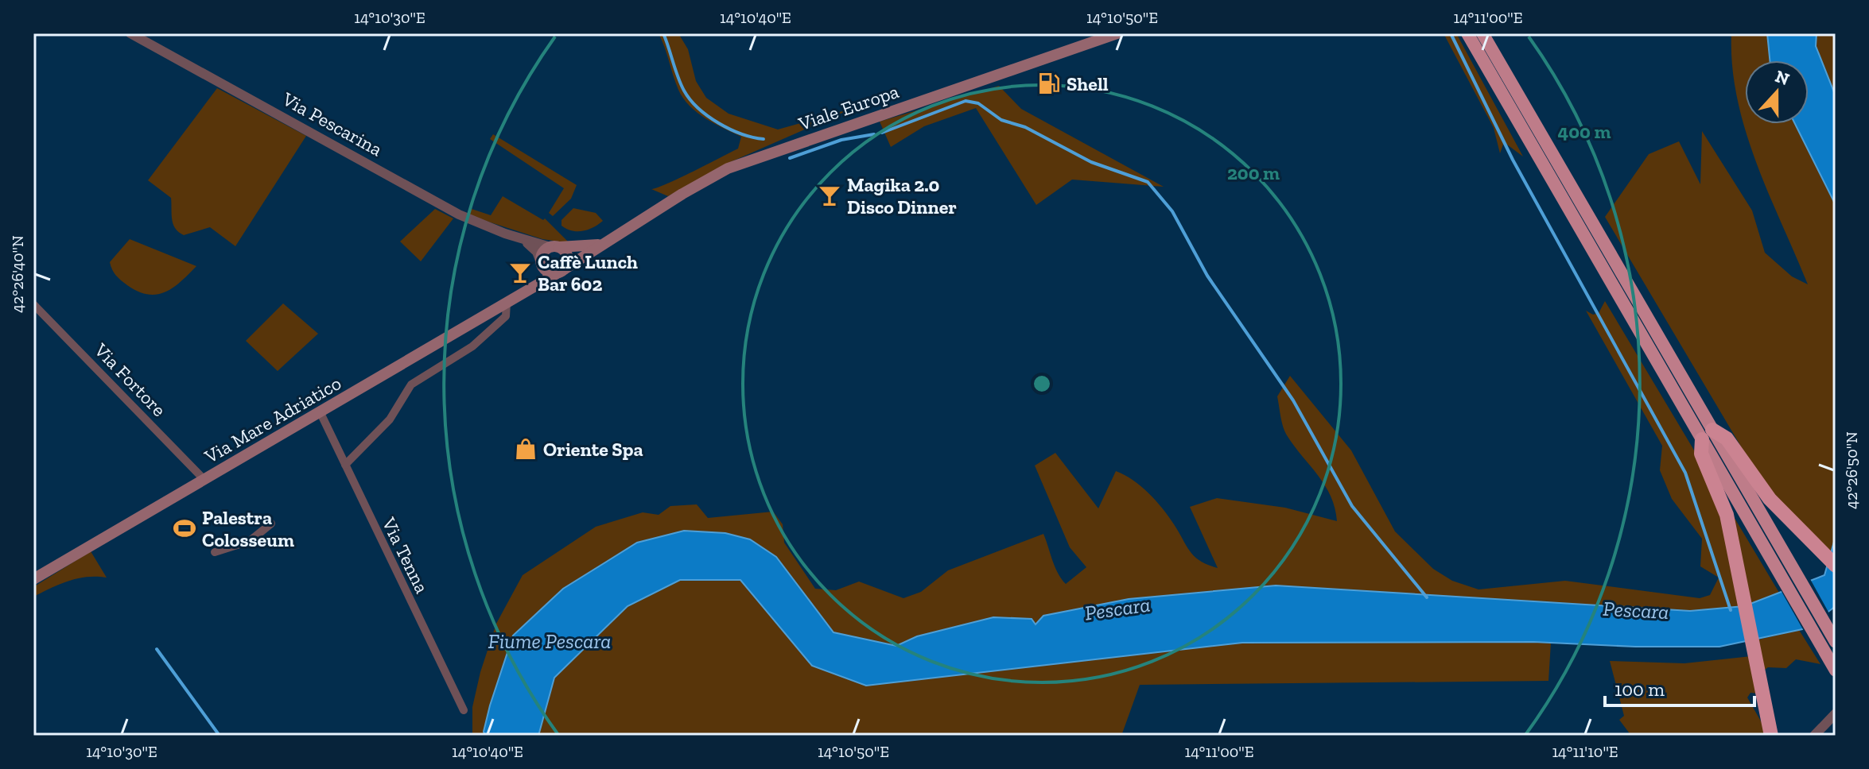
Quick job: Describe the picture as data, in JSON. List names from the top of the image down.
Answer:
{
  "streets": {
    "main road": ["Viale Europa", "Via Mare Adriatico"],
    "street": ["Via Pescarina", "Via Fortore", "Via Tenna"]
  },
  "crossings": [
    ["Viale Europa", "Via Pescarina"],
    ["Viale Europa", "Via Mare Adriatico"],
    ["Via Pescarina", "Via Mare Adriatico"],
    ["Via Fortore", "Via Mare Adriatico"],
    ["Via Mare Adriatico", "Via Tenna"]
  ],
  "water": ["Pescara", "Fiume Pescara"],
  "places": {
    "fuel station": ["Shell"],
    "bar": ["Magika 2.0 Disco Dinner", "Caffè Lunch Bar 602"],
    "shop": ["Oriente Spa"],
    "sports": ["Palestra Colosseum"]
  },
  "scale_bar": "100 m",
  "north": "top",
  "coordinates": [
    "14°10'30\"E",
    "14°10'40\"E",
    "14°10'50\"E",
    "14°11'00\"E",
    "42°26'40\"N",
    "42°26'50\"N",
    "14°11'10\"E"
  ],
  "rings": ["400 m", "200 m"]
}
